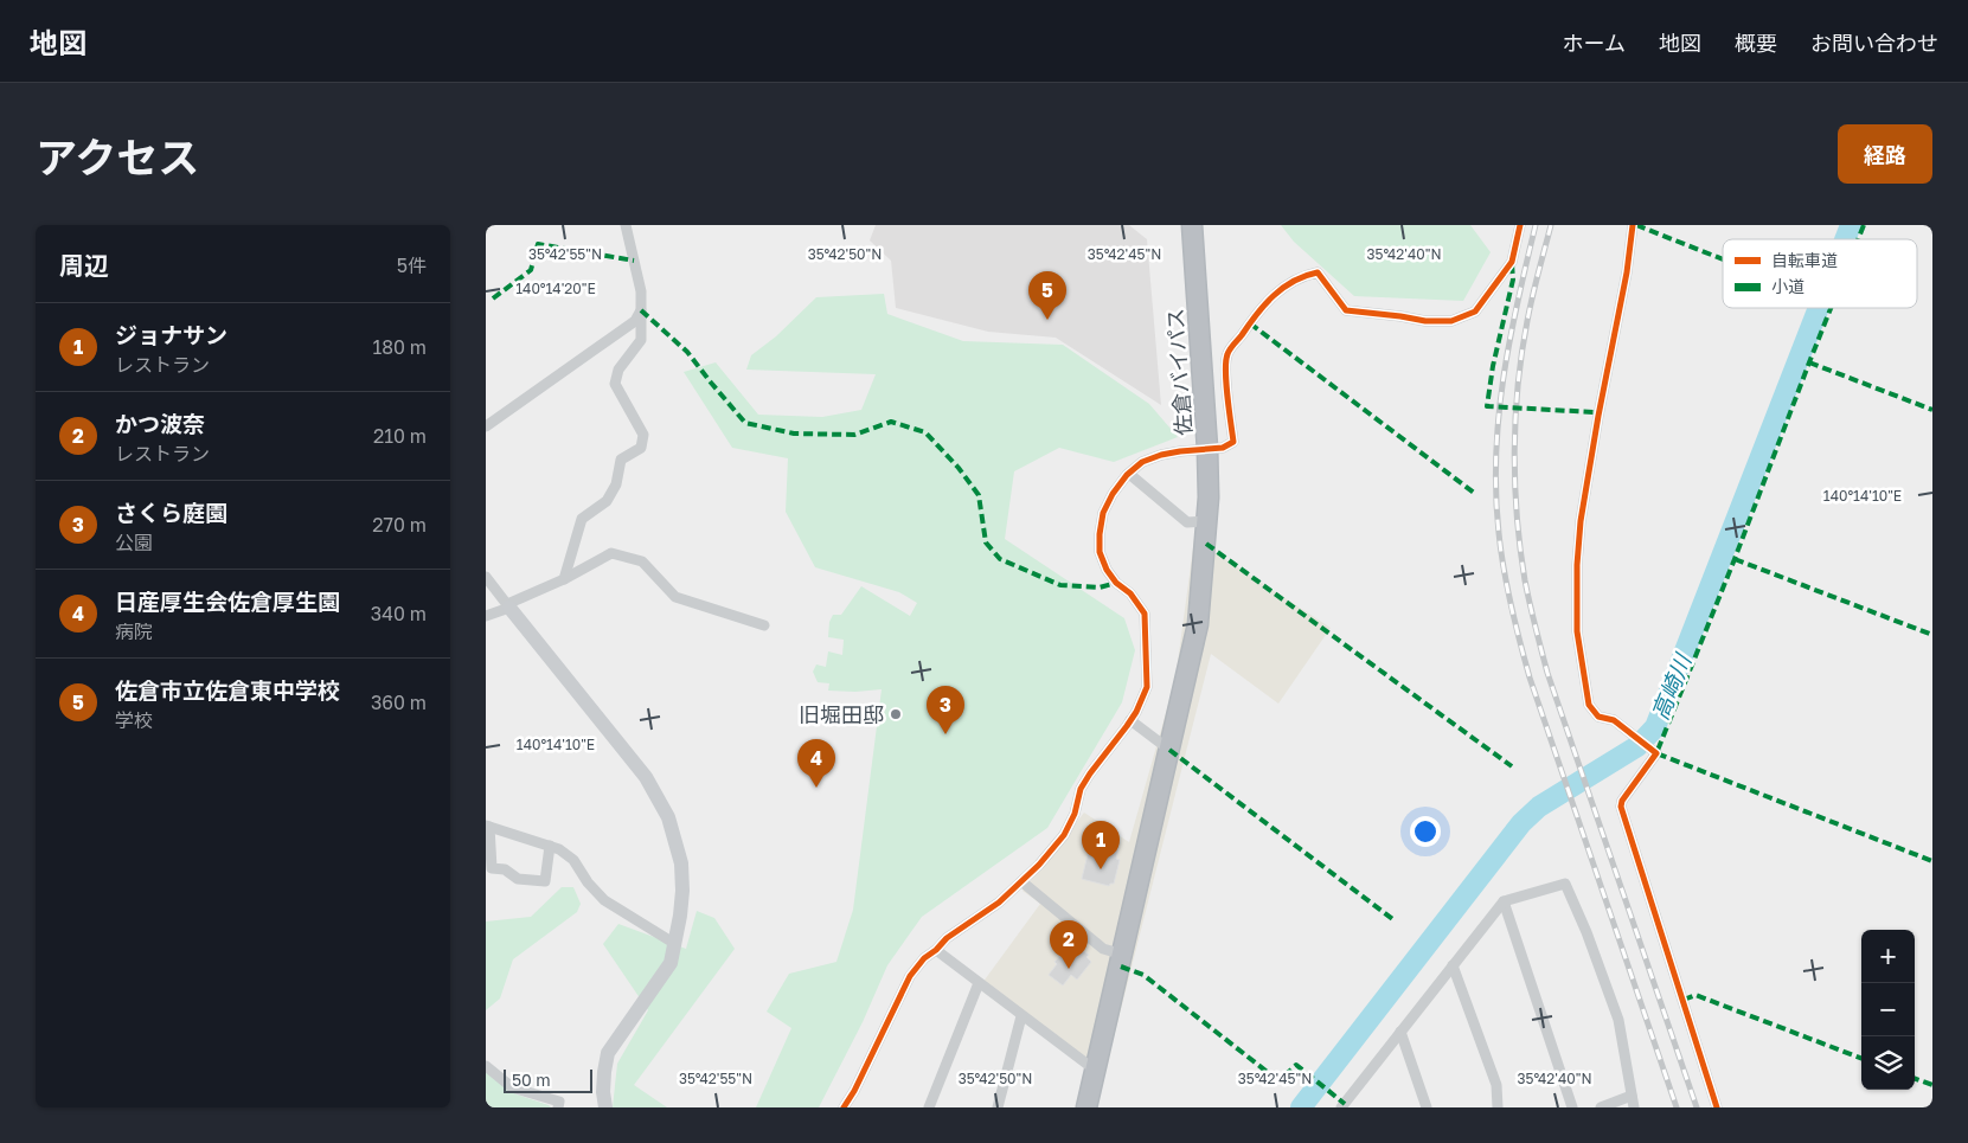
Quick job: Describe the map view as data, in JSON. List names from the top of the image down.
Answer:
{
  "streets": {
    "highway": ["佐倉バイパス"]
  },
  "water": ["高崎川"],
  "places": ["旧堀田邸"],
  "legend": ["自転車道", "小道"],
  "scale_bar": "50 m",
  "page": {
    "header": "地図",
    "nav": [
      "ホーム",
      "地図",
      "概要",
      "お問い合わせ"
    ],
    "title": "アクセス",
    "buttons": "経路",
    "heading": ["周辺", "5件"],
    "pins": [
      "5",
      "3",
      "4",
      "1",
      "2"
    ],
    "list": [
      {
        "mark": "1",
        "name": "ジョナサン",
        "note": "レストラン",
        "value": "180 m"
      },
      {
        "mark": "2",
        "name": "かつ波奈",
        "note": "レストラン",
        "value": "210 m"
      },
      {
        "mark": "3",
        "name": "さくら庭園",
        "note": "公園",
        "value": "270 m"
      },
      {
        "mark": "4",
        "name": "日産厚生会佐倉厚生園",
        "note": "病院",
        "value": "340 m"
      },
      {
        "mark": "5",
        "name": "佐倉市立佐倉東中学校",
        "note": "学校",
        "value": "360 m"
      }
    ],
    "map_buttons": ["+", "−"],
    "scale": "50 m"
  },
  "coordinates": [
    "35°42'55\"N",
    "35°42'50\"N",
    "35°42'45\"N",
    "35°42'40\"N",
    "140°14'20\"E",
    "140°14'10\"E"
  ]
}
